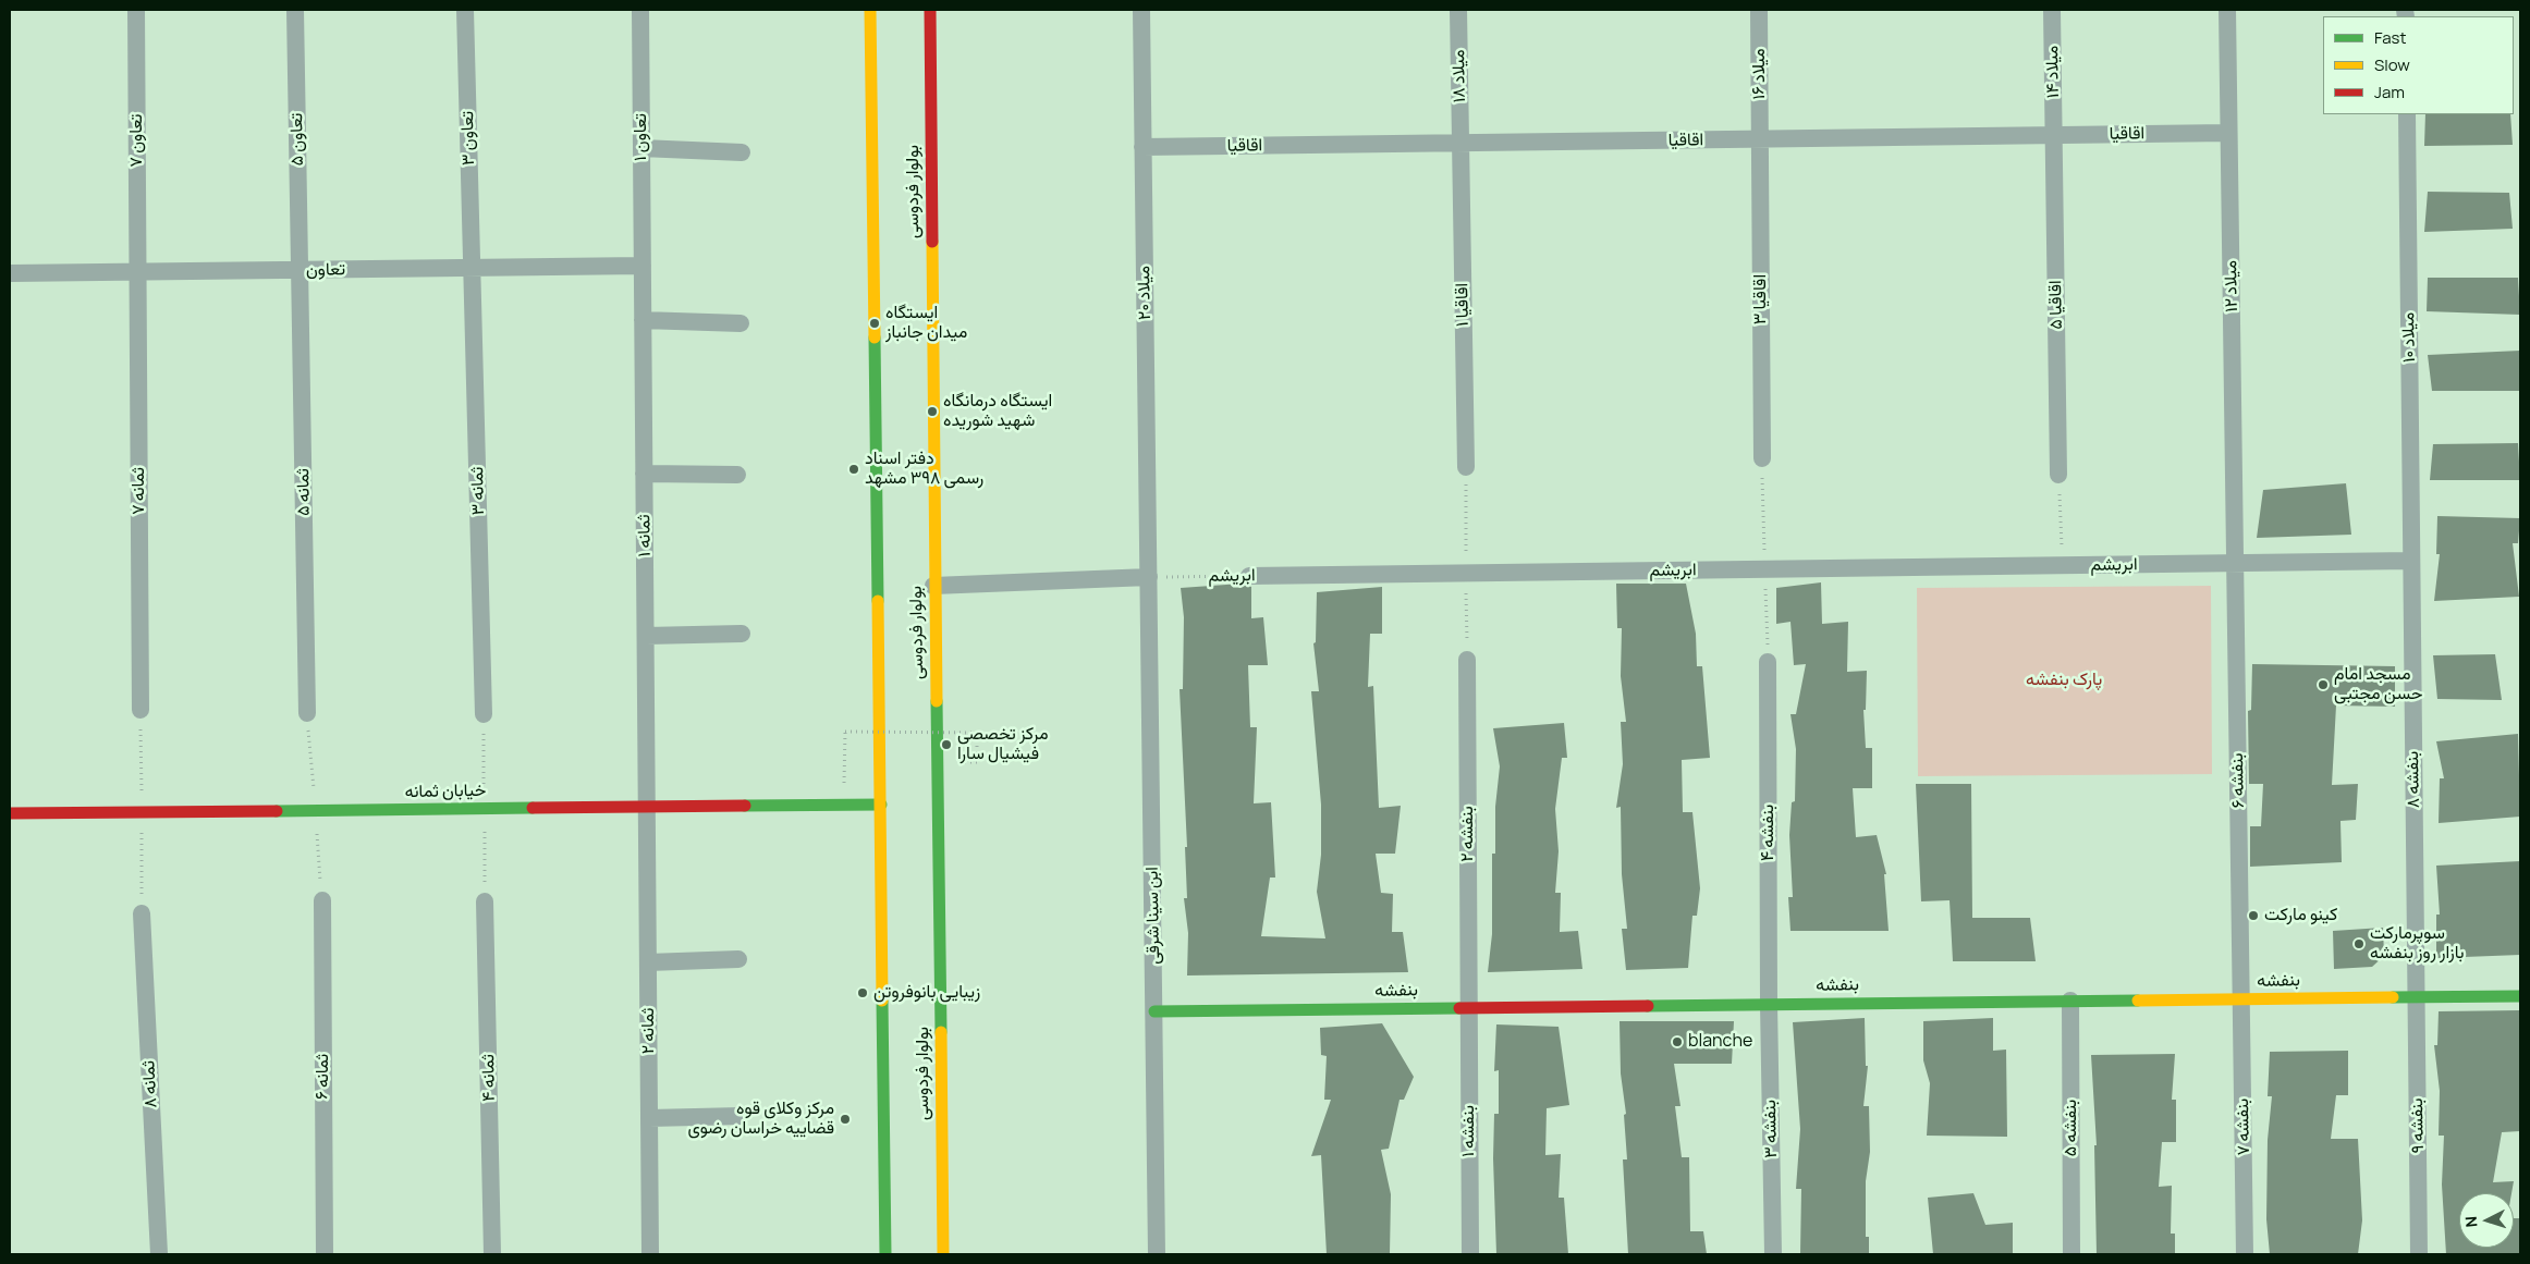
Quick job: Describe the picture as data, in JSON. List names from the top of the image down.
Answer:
{
  "streets": {
    "main road": ["بولوار فردوسی", "خیابان ثمانه", "بنفشه"],
    "street": [
      "میلاد ۱۴",
      "میلاد ۱۶",
      "میلاد ۱۸",
      "اقاقیا",
      "تعاون ۱",
      "تعاون ۳",
      "تعاون ۵",
      "تعاون ۷",
      "تعاون",
      "میلاد ۱۲",
      "میلاد ۲۰",
      "اقاقیا ۳",
      "اقاقیا ۱",
      "اقاقیا ۵",
      "میلاد ۱۰",
      "ثمانه ۷",
      "ثمانه ۳",
      "ثمانه ۵",
      "ثمانه ۱",
      "ابریشم",
      "بنفشه ۸",
      "بنفشه ۶",
      "بنفشه ۴",
      "بنفشه ۲",
      "ابن سینا شرقی",
      "ثمانه ۲",
      "ثمانه ۶",
      "ثمانه ۴",
      "ثمانه ۸",
      "بنفشه ۹",
      "بنفشه ۷",
      "بنفشه ۵",
      "بنفشه ۳",
      "بنفشه ۱"
    ]
  },
  "crossings": [
    ["میلاد ۱۴", "اقاقیا"],
    ["میلاد ۱۴", "اقاقیا ۵"],
    ["میلاد ۱۶", "اقاقیا"],
    ["میلاد ۱۶", "اقاقیا ۳"],
    ["میلاد ۱۸", "اقاقیا"],
    ["میلاد ۱۸", "اقاقیا ۱"],
    ["اقاقیا", "میلاد ۱۲"],
    ["اقاقیا", "میلاد ۲۰"],
    ["اقاقیا", "اقاقیا ۳"],
    ["اقاقیا", "اقاقیا ۱"],
    ["اقاقیا", "اقاقیا ۵"],
    ["تعاون ۱", "تعاون"],
    ["تعاون ۱", "ثمانه ۱"],
    ["تعاون ۳", "تعاون"],
    ["تعاون ۳", "ثمانه ۳"],
    ["تعاون ۵", "تعاون"],
    ["تعاون ۵", "ثمانه ۵"],
    ["تعاون ۷", "تعاون"],
    ["تعاون ۷", "ثمانه ۷"],
    ["تعاون", "ثمانه ۷"],
    ["تعاون", "ثمانه ۳"],
    ["تعاون", "ثمانه ۵"],
    ["تعاون", "ثمانه ۱"],
    ["میلاد ۱۲", "ابریشم"],
    ["میلاد ۱۲", "بنفشه ۶"],
    ["میلاد ۲۰", "ابریشم"],
    ["میلاد ۲۰", "ابن سینا شرقی"],
    ["میلاد ۱۰", "ابریشم"],
    ["میلاد ۱۰", "بنفشه ۸"],
    ["ثمانه ۱", "خیابان ثمانه"],
    ["ثمانه ۱", "ثمانه ۲"],
    ["ابریشم", "بنفشه ۸"],
    ["ابریشم", "بنفشه ۶"],
    ["ابریشم", "ابن سینا شرقی"],
    ["بنفشه ۸", "بنفشه"],
    ["بنفشه ۸", "بنفشه ۹"],
    ["بنفشه ۶", "بنفشه"],
    ["بنفشه ۶", "بنفشه ۷"],
    ["خیابان ثمانه", "ثمانه ۲"],
    ["بنفشه ۴", "بنفشه"],
    ["بنفشه ۴", "بنفشه ۳"],
    ["بنفشه ۲", "بنفشه"],
    ["بنفشه ۲", "بنفشه ۱"],
    ["ابن سینا شرقی", "بنفشه"],
    ["بنفشه", "بنفشه ۹"],
    ["بنفشه", "بنفشه ۷"],
    ["بنفشه", "بنفشه ۵"],
    ["بنفشه", "بنفشه ۳"],
    ["بنفشه", "بنفشه ۱"]
  ],
  "parks": ["پارک بنفشه"],
  "places": [
    "ایستگاه میدان جانباز",
    "ایستگاه درمانگاه شهید شوریده",
    "دفتر اسناد رسمی ۳۹۸ مشهد",
    "مسجد امام حسن مجتبی",
    "مرکز تخصصی فیشیال سارا",
    "کینو مارکت",
    "سوپرمارکت بازار روز بنفشه",
    "زیبایی بانوفروتن",
    "blanche",
    "مرکز وکلای قوه قضاییه خراسان رضوی"
  ],
  "legend": ["Fast", "Slow", "Jam"],
  "north": "left"
}
